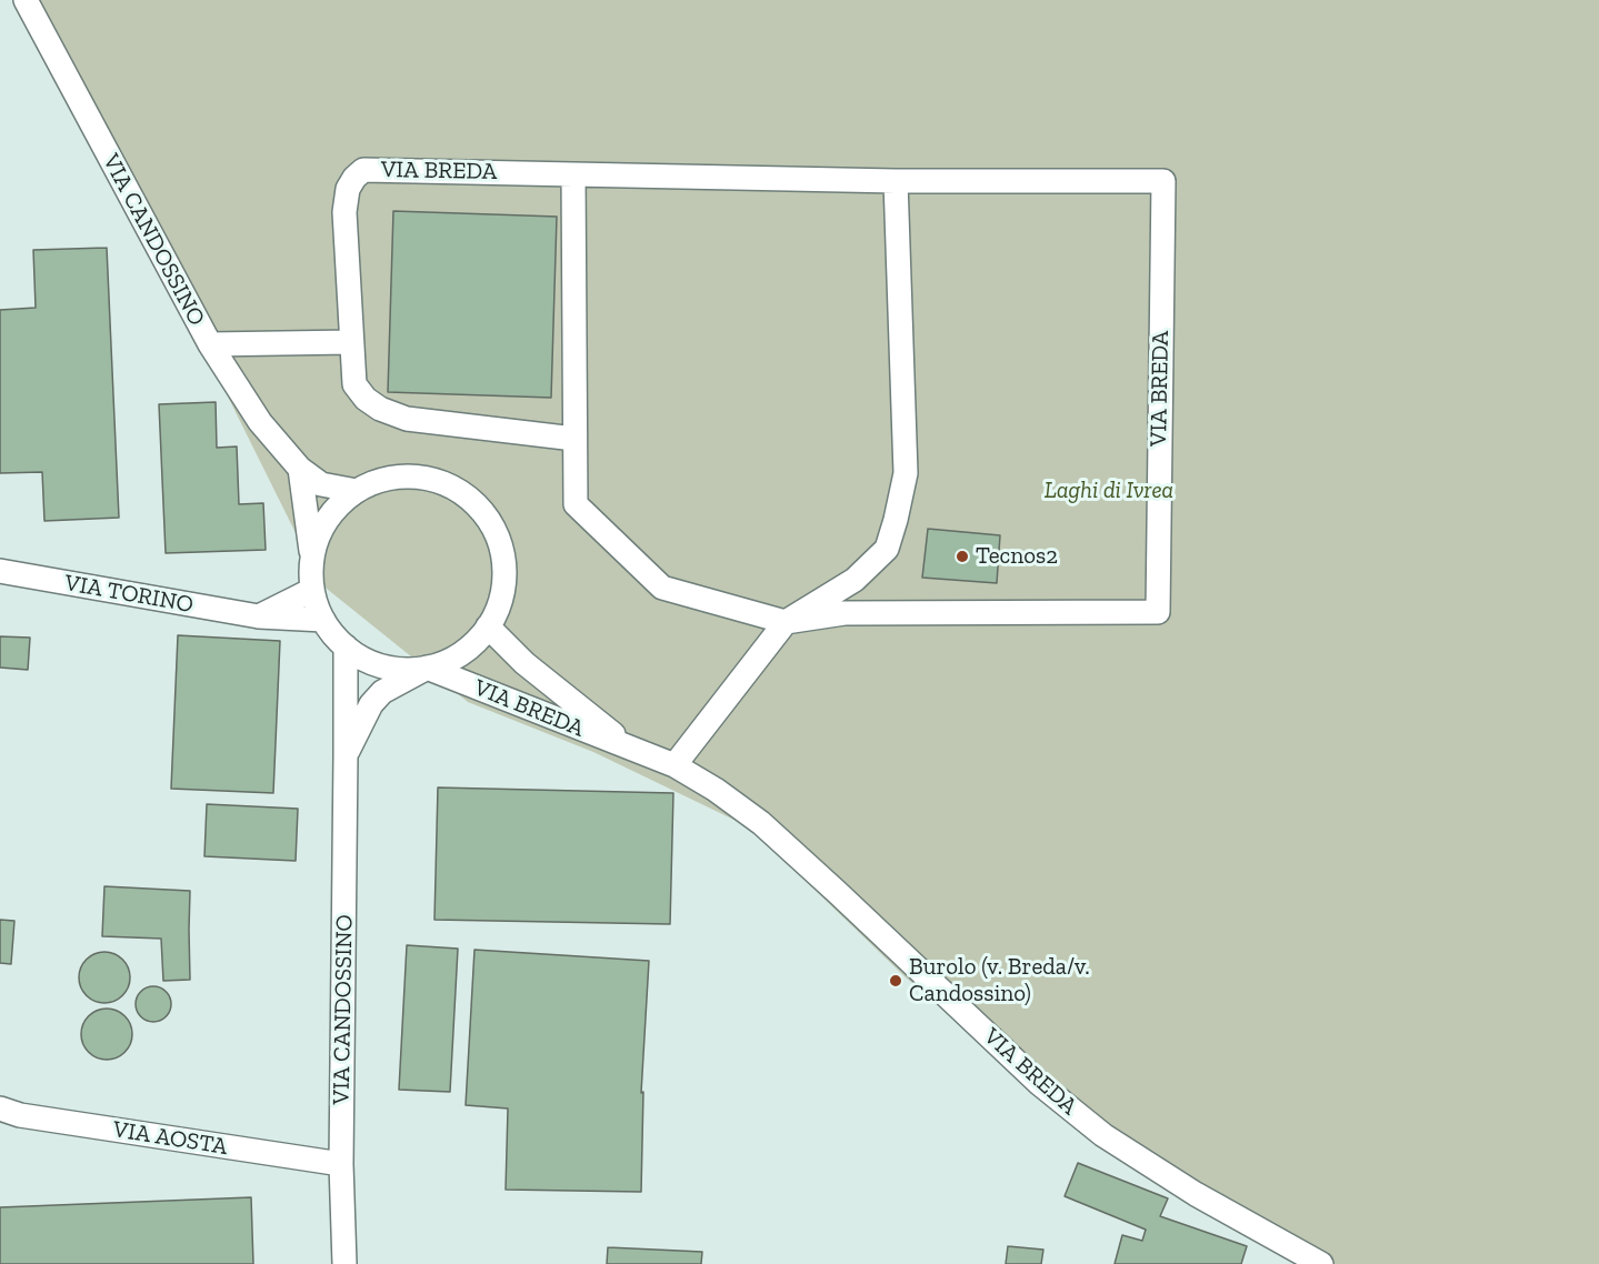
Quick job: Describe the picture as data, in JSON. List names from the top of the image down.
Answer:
{
  "streets": {
    "street": [
      "VIA BREDA",
      "VIA CANDOSSINO",
      "VIA TORINO",
      "VIA AOSTA"
    ]
  },
  "crossings": [
    ["VIA BREDA", "VIA CANDOSSINO"],
    ["VIA BREDA", "VIA TORINO"],
    ["VIA CANDOSSINO", "VIA TORINO"],
    ["VIA CANDOSSINO", "VIA AOSTA"]
  ],
  "parks": ["Laghi di Ivrea"],
  "places": ["Tecnos2", "Burolo (v. Breda/v. Candossino)"]
}
